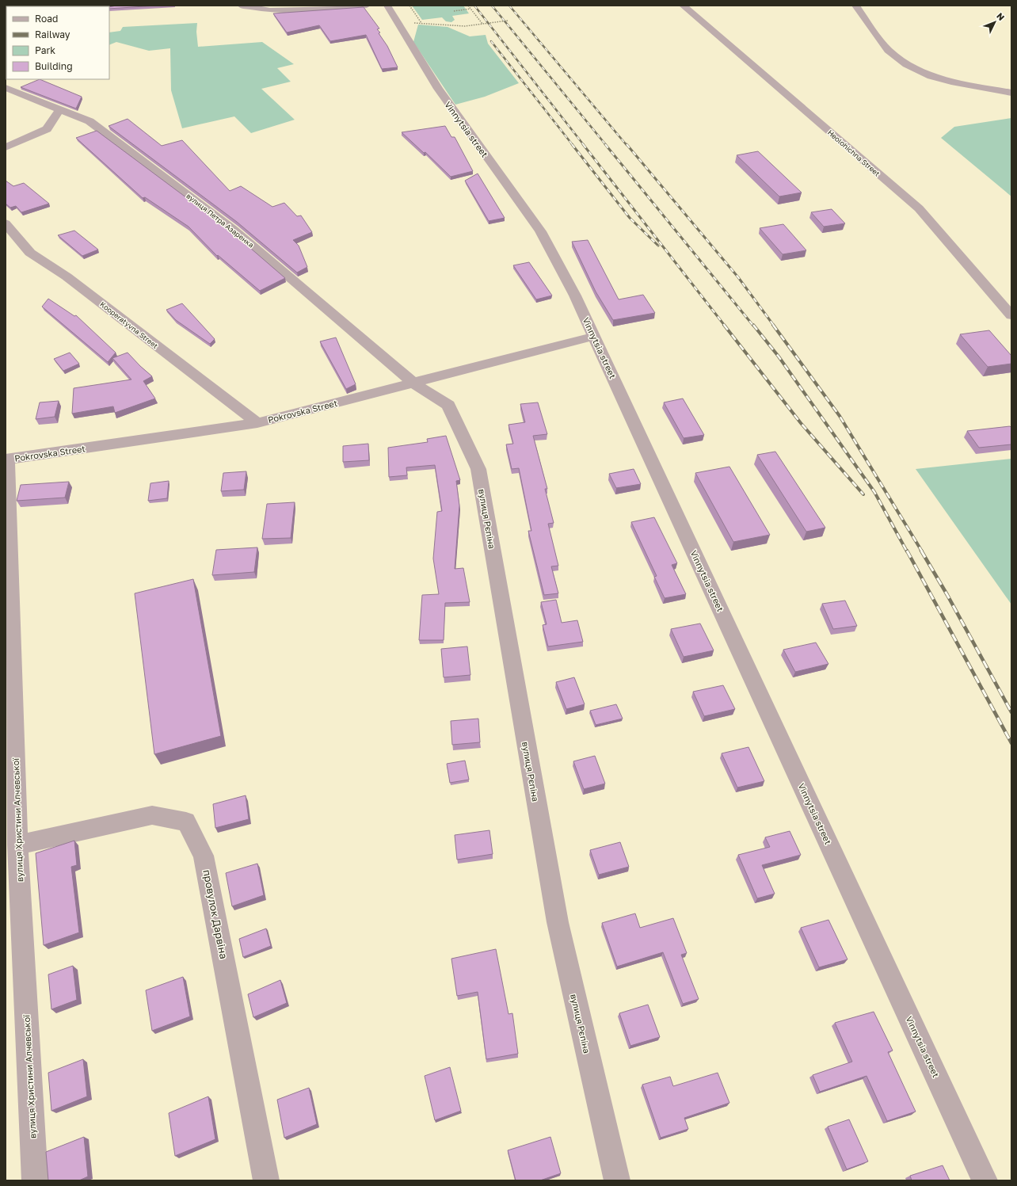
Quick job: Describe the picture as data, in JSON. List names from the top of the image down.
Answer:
{
  "streets": {
    "street": [
      "Vinnytsia street",
      "Heolohichna Street",
      "вулиця Петра Азаренка",
      "Kooperatyvna Street",
      "Pokrovska Street",
      "вулиця Рєпіна",
      "вулиця Христини Алчевської",
      "провулок Дарвіна"
    ]
  },
  "crossings": [
    ["Vinnytsia street", "Pokrovska Street"],
    ["вулиця Петра Азаренка", "Pokrovska Street"],
    ["вулиця Петра Азаренка", "вулиця Рєпіна"],
    ["Kooperatyvna Street", "Pokrovska Street"],
    ["Pokrovska Street", "вулиця Рєпіна"],
    ["Pokrovska Street", "вулиця Христини Алчевської"],
    ["вулиця Христини Алчевської", "провулок Дарвіна"]
  ],
  "legend": [
    "Road",
    "Railway",
    "Park",
    "Building"
  ],
  "north": "top right"
}
